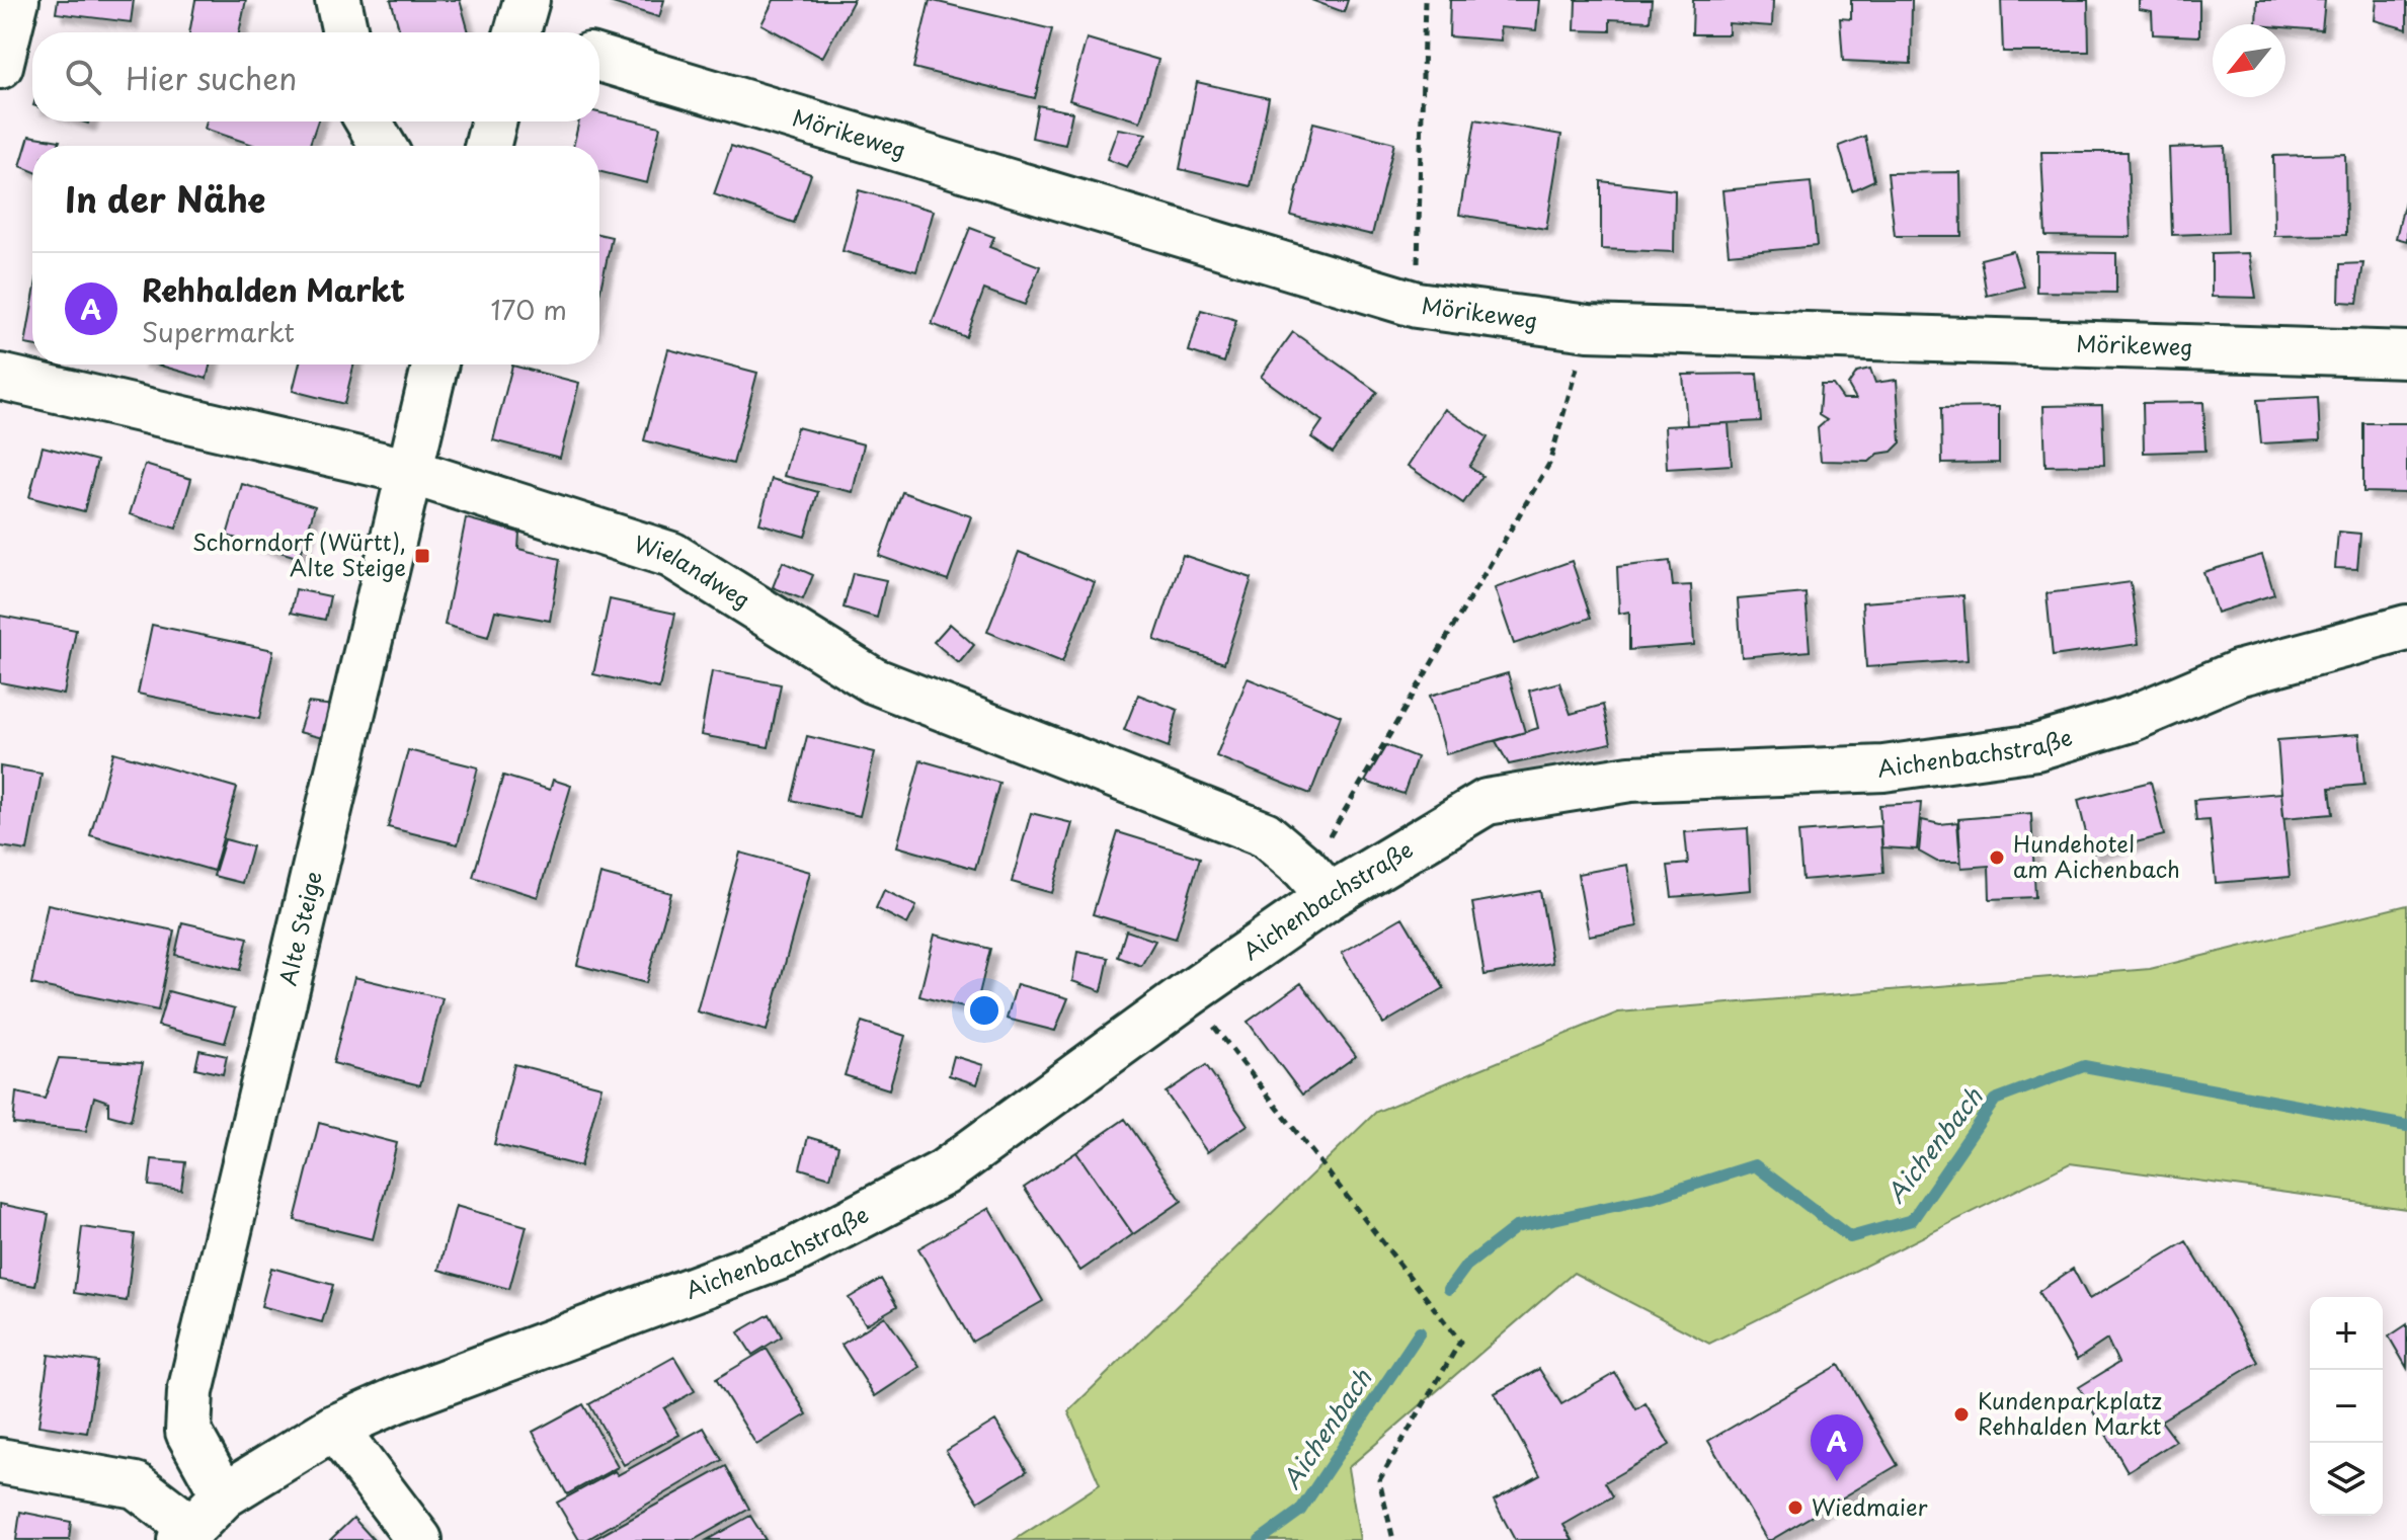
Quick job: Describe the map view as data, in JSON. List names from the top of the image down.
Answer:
{
  "streets": {
    "street": [
      "Mörikeweg",
      "Wielandweg",
      "Aichenbachstraße",
      "Alte Steige"
    ]
  },
  "crossings": [
    ["Wielandweg", "Aichenbachstraße"],
    ["Wielandweg", "Alte Steige"],
    ["Aichenbachstraße", "Alte Steige"]
  ],
  "water": ["Aichenbach"],
  "places": {
    "transit": ["Schorndorf (Württ), Alte Steige"],
    "other": ["Hundehotel am Aichenbach", "Kundenparkplatz Rehhalden Markt", "Wiedmaier"]
  },
  "north": "bottom left",
  "page": {
    "search": "Hier suchen",
    "heading": "In der Nähe",
    "list": [
      {
        "mark": "A",
        "name": "Rehhalden Markt",
        "note": "Supermarkt",
        "value": "170 m"
      }
    ],
    "map_buttons": ["+", "−"],
    "pins": "A"
  }
}
